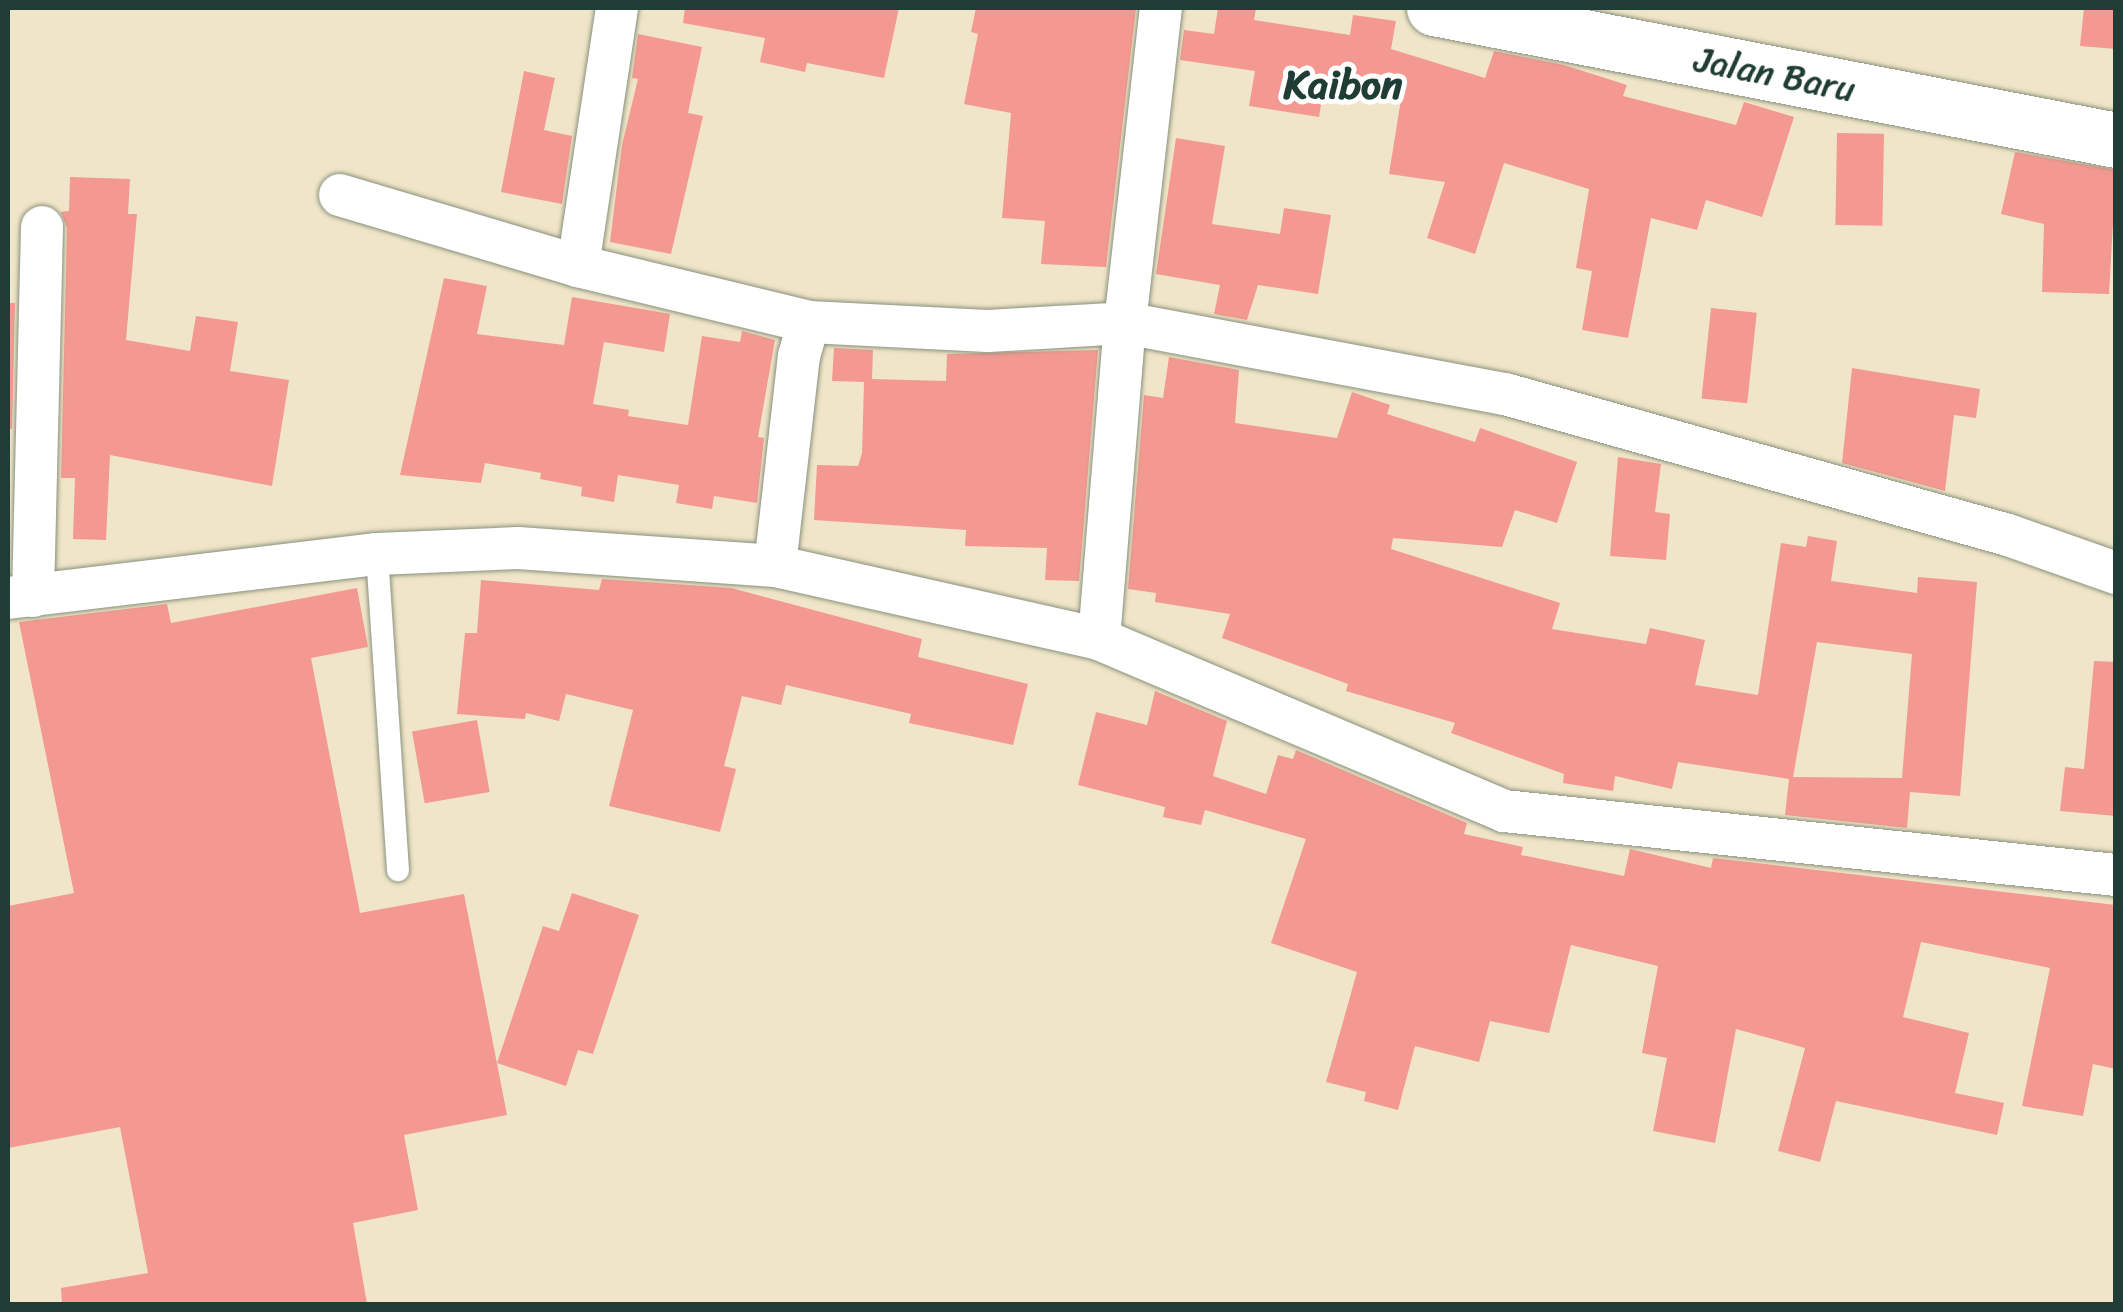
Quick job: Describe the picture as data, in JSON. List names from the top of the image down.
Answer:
{
  "streets": {
    "street": ["Jalan Baru"]
  },
  "districts": ["Kaibon"]
}
